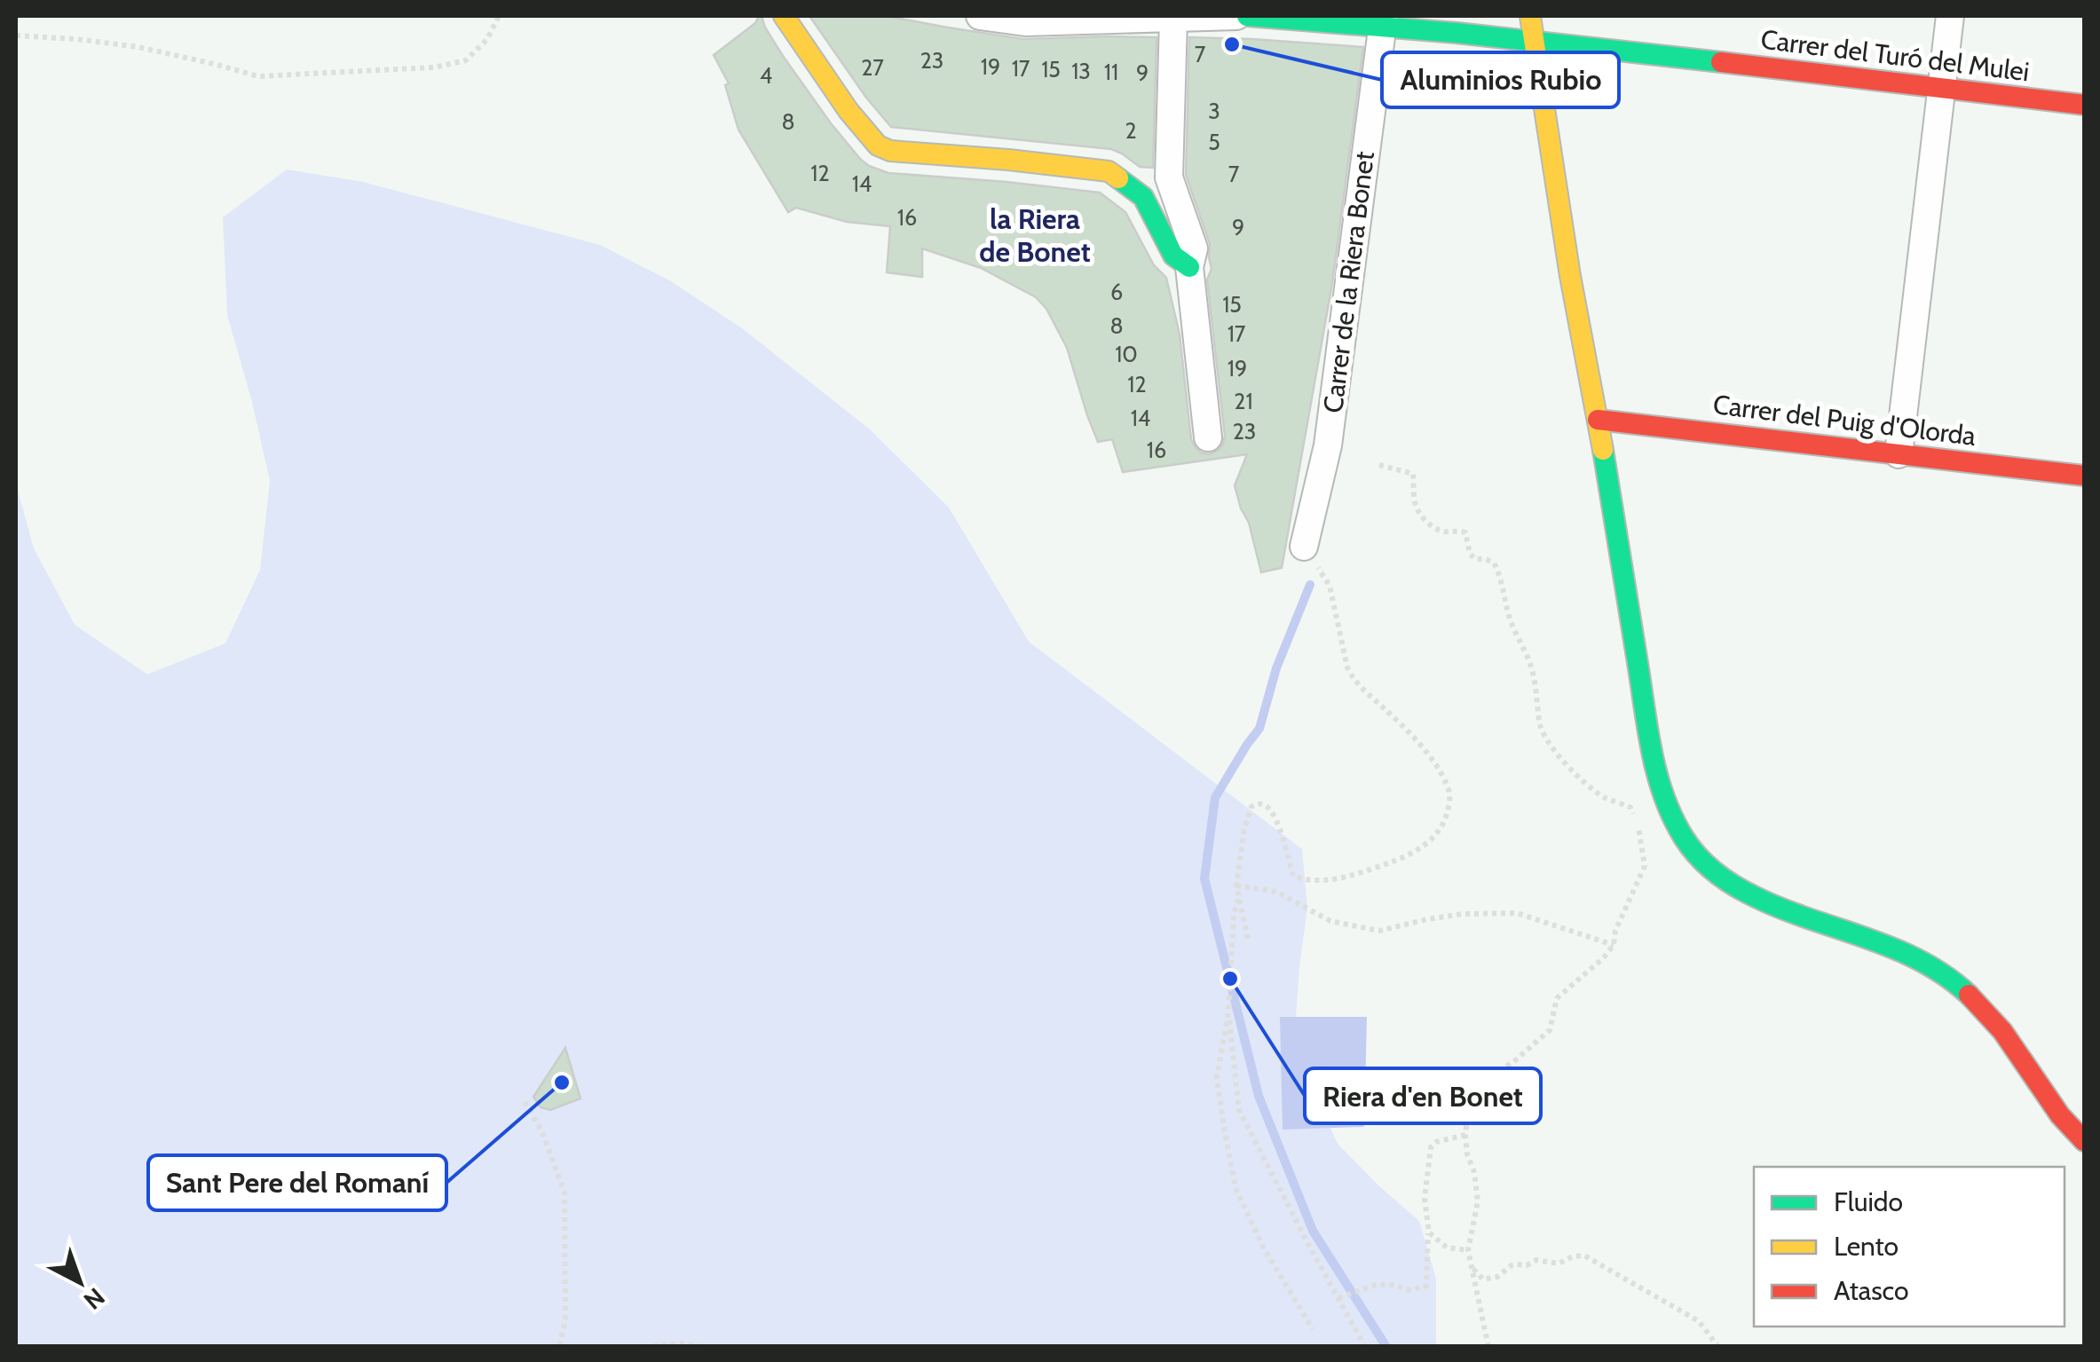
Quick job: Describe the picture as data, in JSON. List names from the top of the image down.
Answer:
{
  "streets": {
    "street": ["Carrer del Turó del Mulei", "Carrer de la Riera Bonet", "Carrer del Puig d'Olorda"]
  },
  "crossings": [
    ["Carrer del Turó del Mulei", "Carrer de la Riera Bonet"]
  ],
  "districts": ["la Riera de Bonet"],
  "places": ["Aluminios Rubio", "Riera d'en Bonet", "Sant Pere del Romaní"],
  "house_numbers": [
    "7",
    "23",
    "19",
    "27",
    "17",
    "15",
    "13",
    "11",
    "9",
    "4",
    "3",
    "8",
    "2",
    "5",
    "12",
    "7",
    "14",
    "16",
    "9",
    "6",
    "15",
    "8",
    "17",
    "10",
    "19",
    "12",
    "21",
    "14",
    "23",
    "16"
  ],
  "legend": ["Fluido", "Lento", "Atasco"],
  "north": "bottom right"
}
